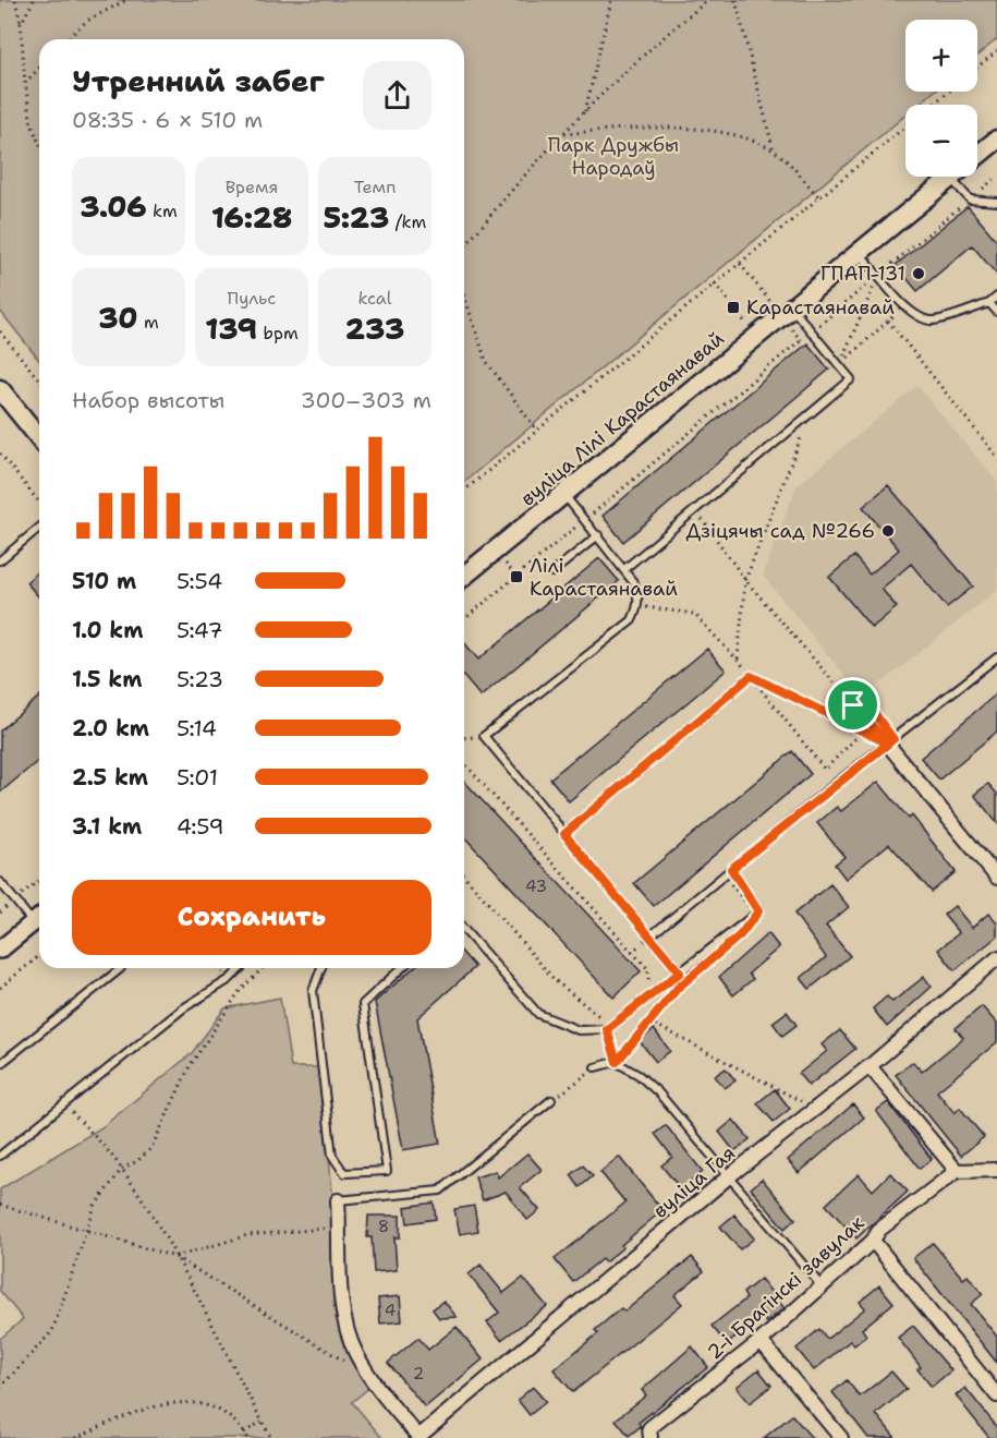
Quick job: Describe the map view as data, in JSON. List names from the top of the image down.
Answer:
{
  "streets": {
    "main road": ["вуліца Лілі Карастаянавай"],
    "street": ["вуліца Гая", "2-і Брагінскі завулак"]
  },
  "parks": ["Парк Дружбы Народаў"],
  "places": {
    "other": ["ГПАП-131", "Дзіцячы сад №266"],
    "transit": ["Карастаянавай", "Лілі Карастаянавай"]
  },
  "house_numbers": [
    "43",
    "8",
    "4",
    "2"
  ],
  "page": {
    "map_buttons": ["+", "−"],
    "heading": ["Утренний забег", "08:35 · 6 × 510 m"],
    "stats": [
      ["3.06 km"],
      ["Время", "16:28"],
      ["Темп", "5:23 /km"],
      ["30 m"],
      ["Пульс", "139 bpm"],
      ["kcal", "233"]
    ],
    "chart": ["Набор высоты", "300–303 m"],
    "list": [
      {
        "name": "510 m",
        "note": "5:54"
      },
      {
        "name": "1.0 km",
        "note": "5:47"
      },
      {
        "name": "1.5 km",
        "note": "5:23"
      },
      {
        "name": "2.0 km",
        "note": "5:14"
      },
      {
        "name": "2.5 km",
        "note": "5:01"
      },
      {
        "name": "3.1 km",
        "note": "4:59"
      }
    ],
    "buttons": "Сохранить"
  }
}
